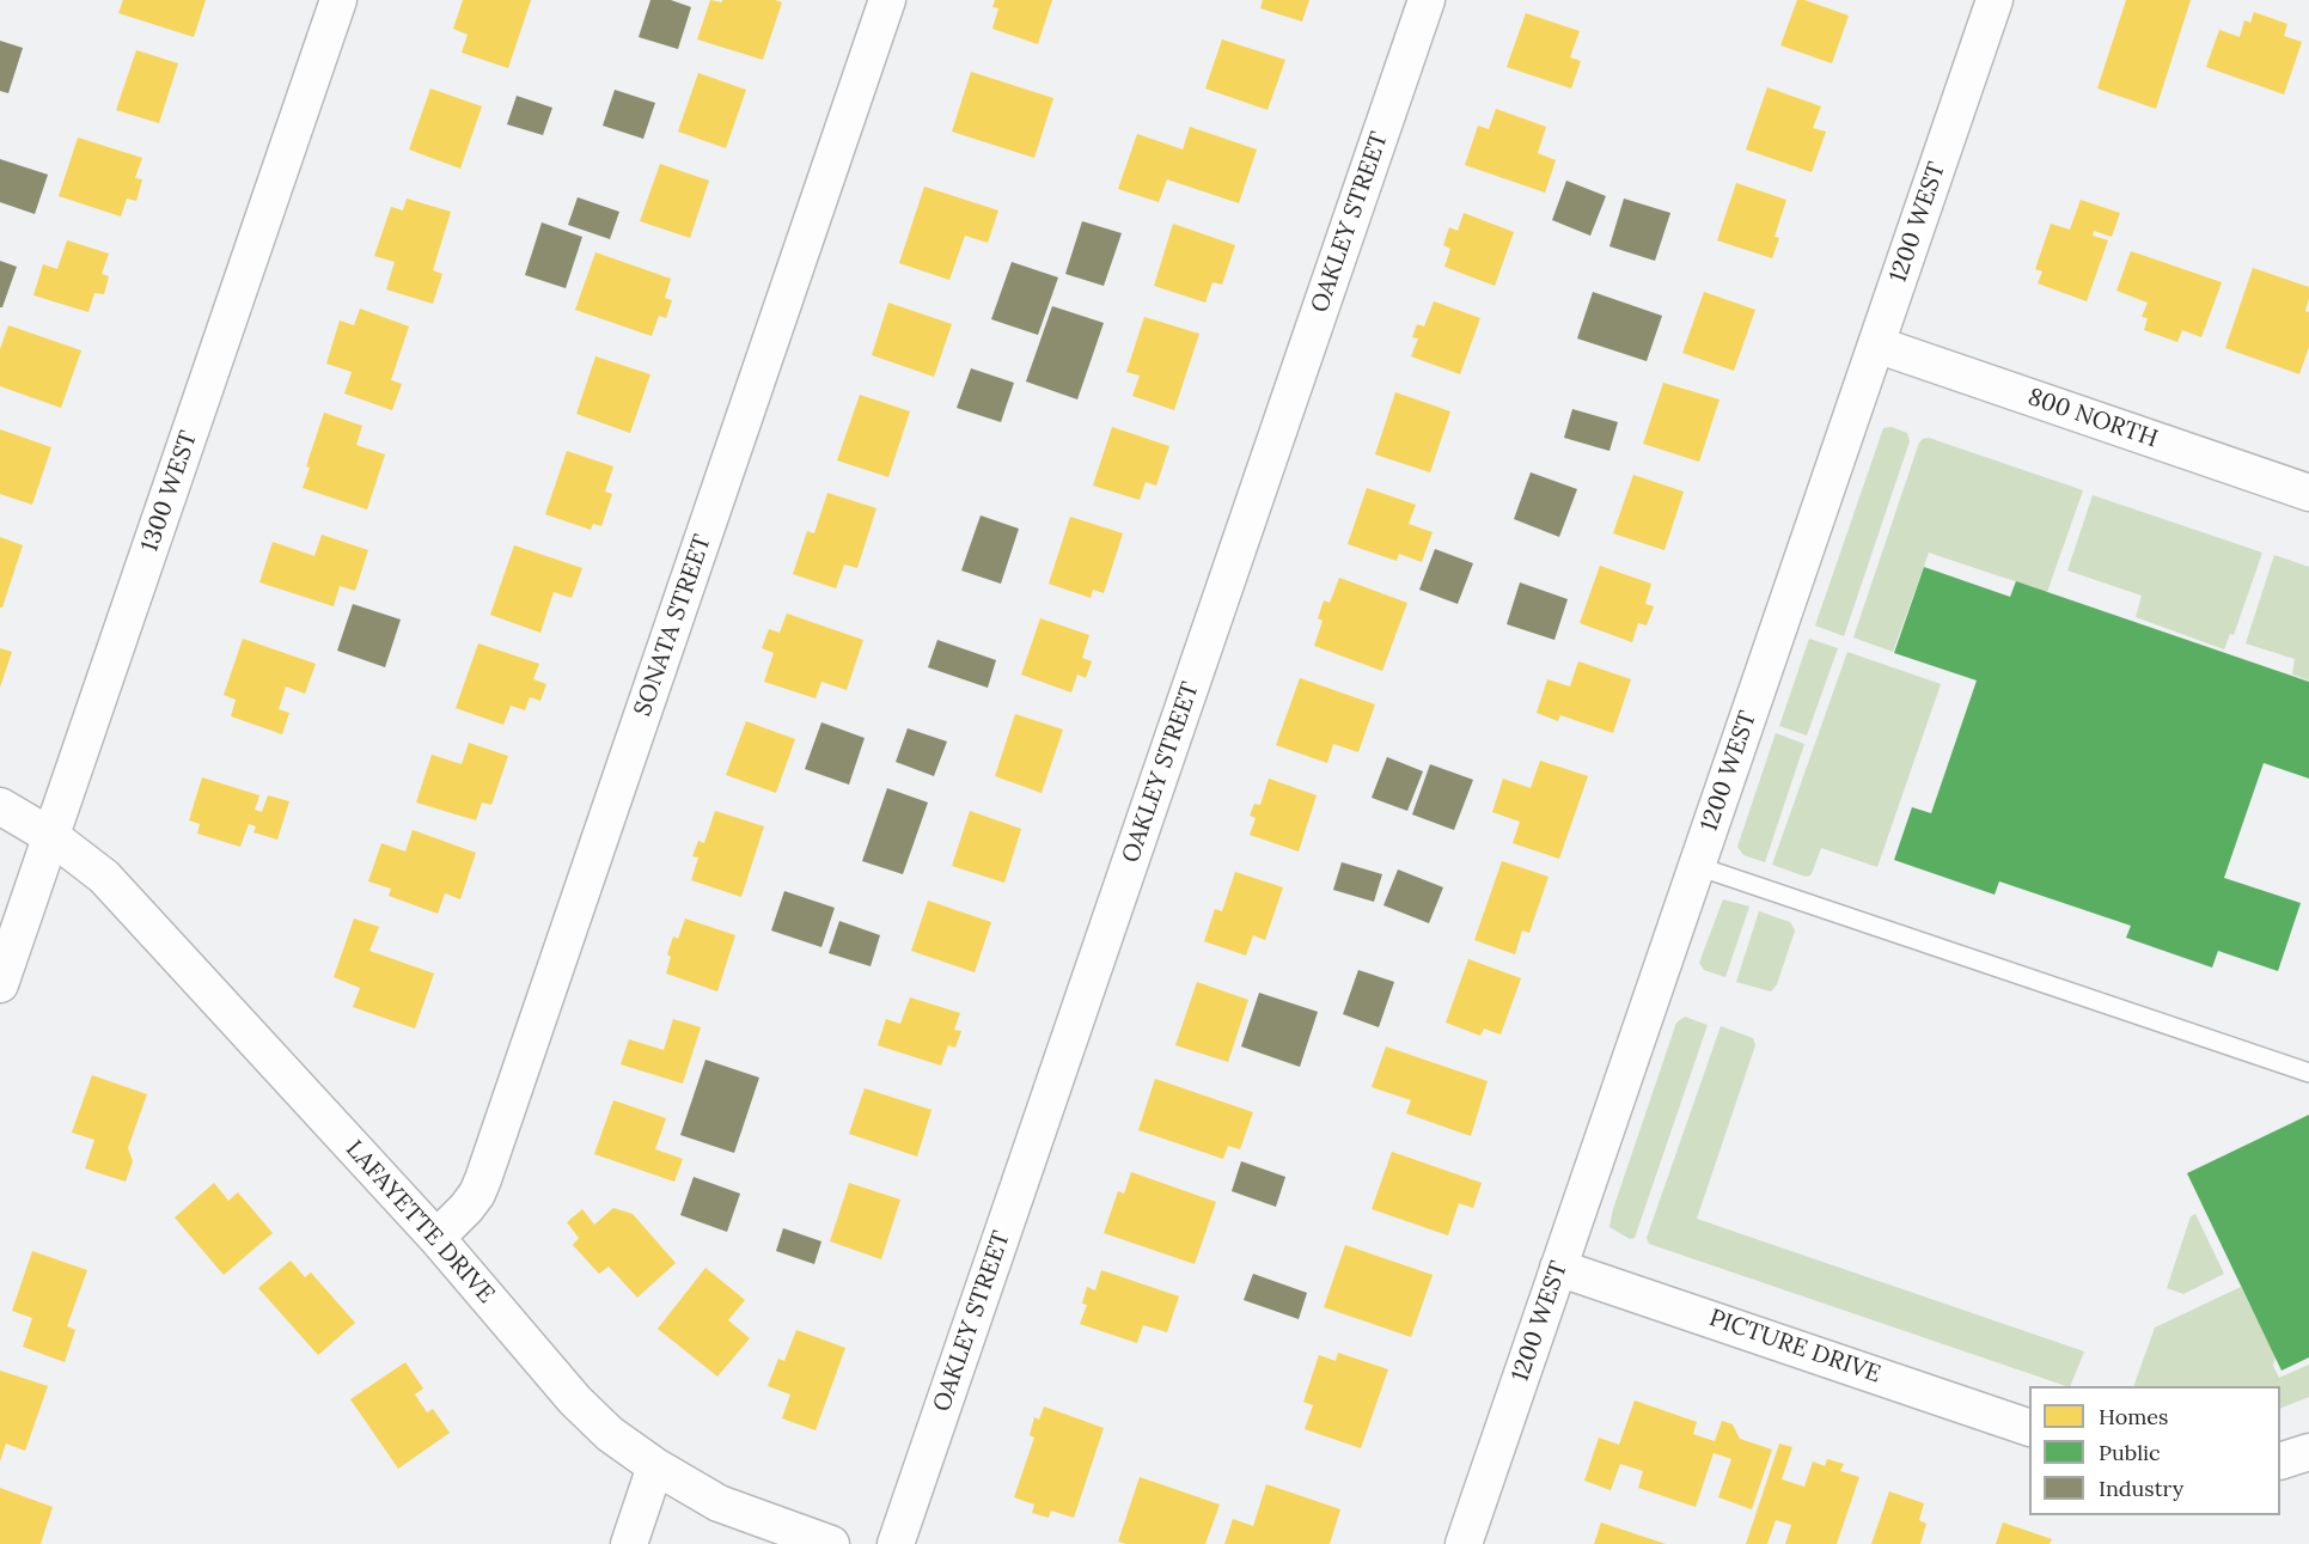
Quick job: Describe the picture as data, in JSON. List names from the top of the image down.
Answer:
{
  "streets": {
    "street": [
      "OAKLEY STREET",
      "1200 WEST",
      "800 NORTH",
      "1300 WEST",
      "SONATA STREET",
      "LAFAYETTE DRIVE",
      "PICTURE DRIVE"
    ]
  },
  "crossings": [
    ["1200 WEST", "800 NORTH"],
    ["1200 WEST", "PICTURE DRIVE"],
    ["1300 WEST", "LAFAYETTE DRIVE"],
    ["SONATA STREET", "LAFAYETTE DRIVE"]
  ],
  "legend": ["Homes", "Public", "Industry"]
}
